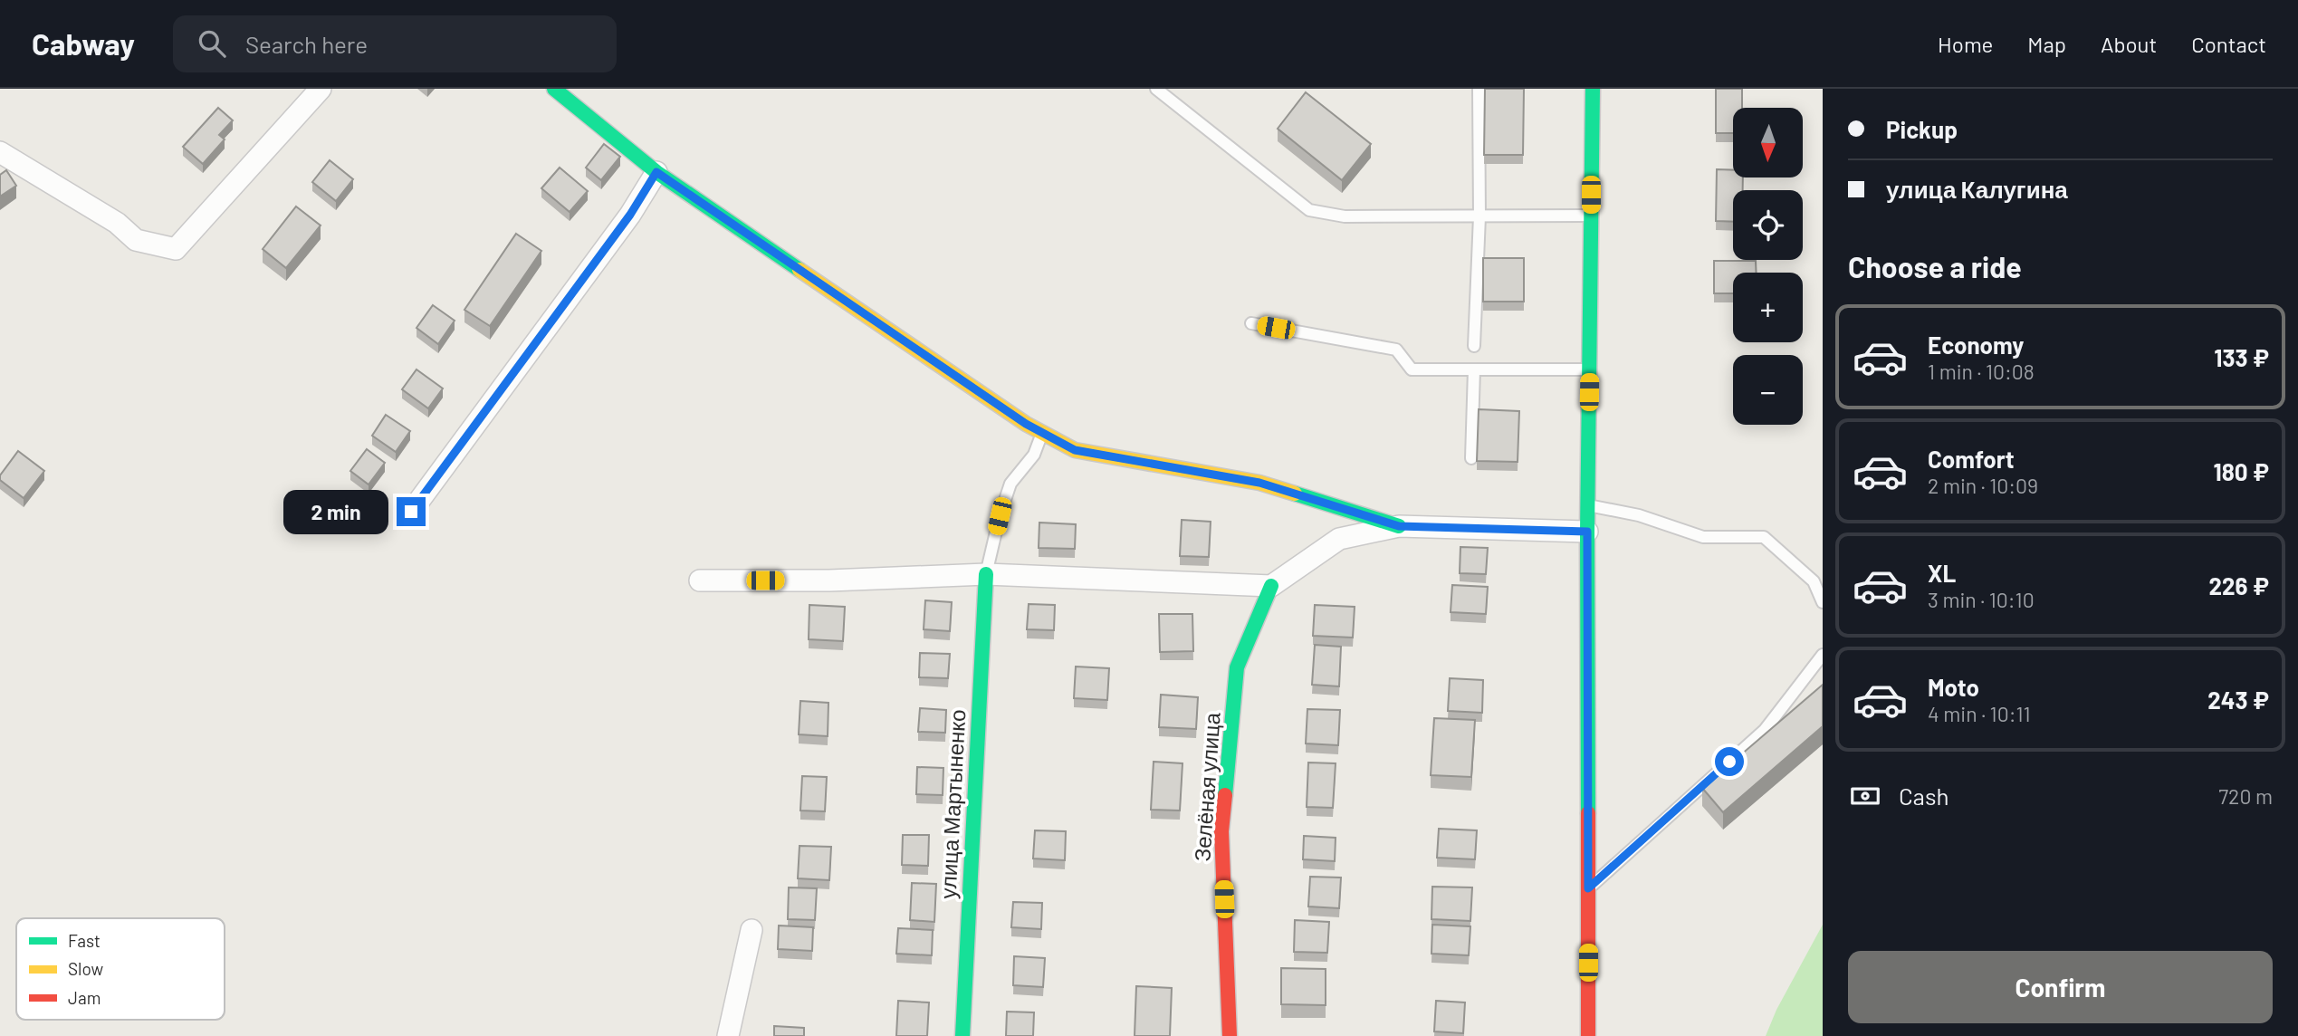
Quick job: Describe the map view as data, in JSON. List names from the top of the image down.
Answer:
{
  "streets": {
    "street": ["Зелёная улица", "улица Мартыненко"]
  },
  "legend": ["Fast", "Slow", "Jam"],
  "north": "bottom",
  "page": {
    "header": "Cabway",
    "search": "Search here",
    "nav": [
      "Home",
      "Map",
      "About",
      "Contact"
    ],
    "banner": ["Pickup", "улица Калугина"],
    "map_buttons": ["+", "−"],
    "heading": "Choose a ride",
    "list": [
      {
        "name": "Economy",
        "note": "1 min · 10:08",
        "value": "133 ₽"
      },
      {
        "name": "Comfort",
        "note": "2 min · 10:09",
        "value": "180 ₽"
      },
      {
        "name": "XL",
        "note": "3 min · 10:10",
        "value": "226 ₽"
      },
      {
        "name": "Moto",
        "note": "4 min · 10:11",
        "value": "243 ₽"
      }
    ],
    "bubble": "2 min",
    "pay": ["Cash", "720 m"],
    "buttons": "Confirm"
  }
}
